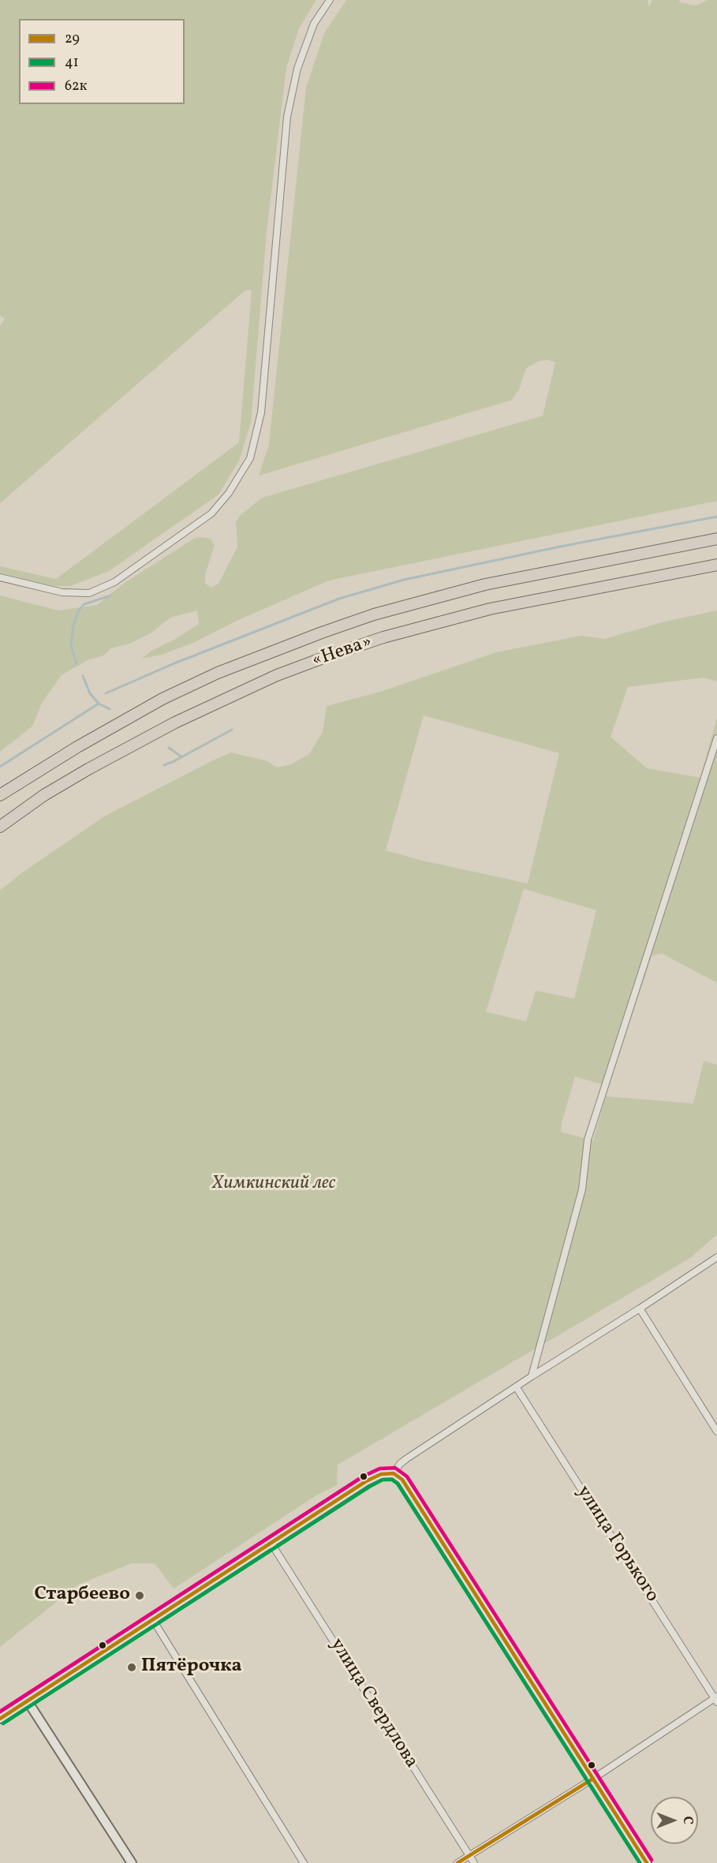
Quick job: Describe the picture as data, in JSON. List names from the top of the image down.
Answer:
{
  "streets": {
    "highway": ["«Нева»"],
    "street": ["улица Горького", "улица Свердлова"]
  },
  "parks": ["Химкинский лес"],
  "places": ["Старбеево", "Пятёрочка"],
  "lines": ["transit line 62к", "transit line 29", "transit line 41"],
  "legend": ["29", "41", "62к"],
  "north": "right"
}
